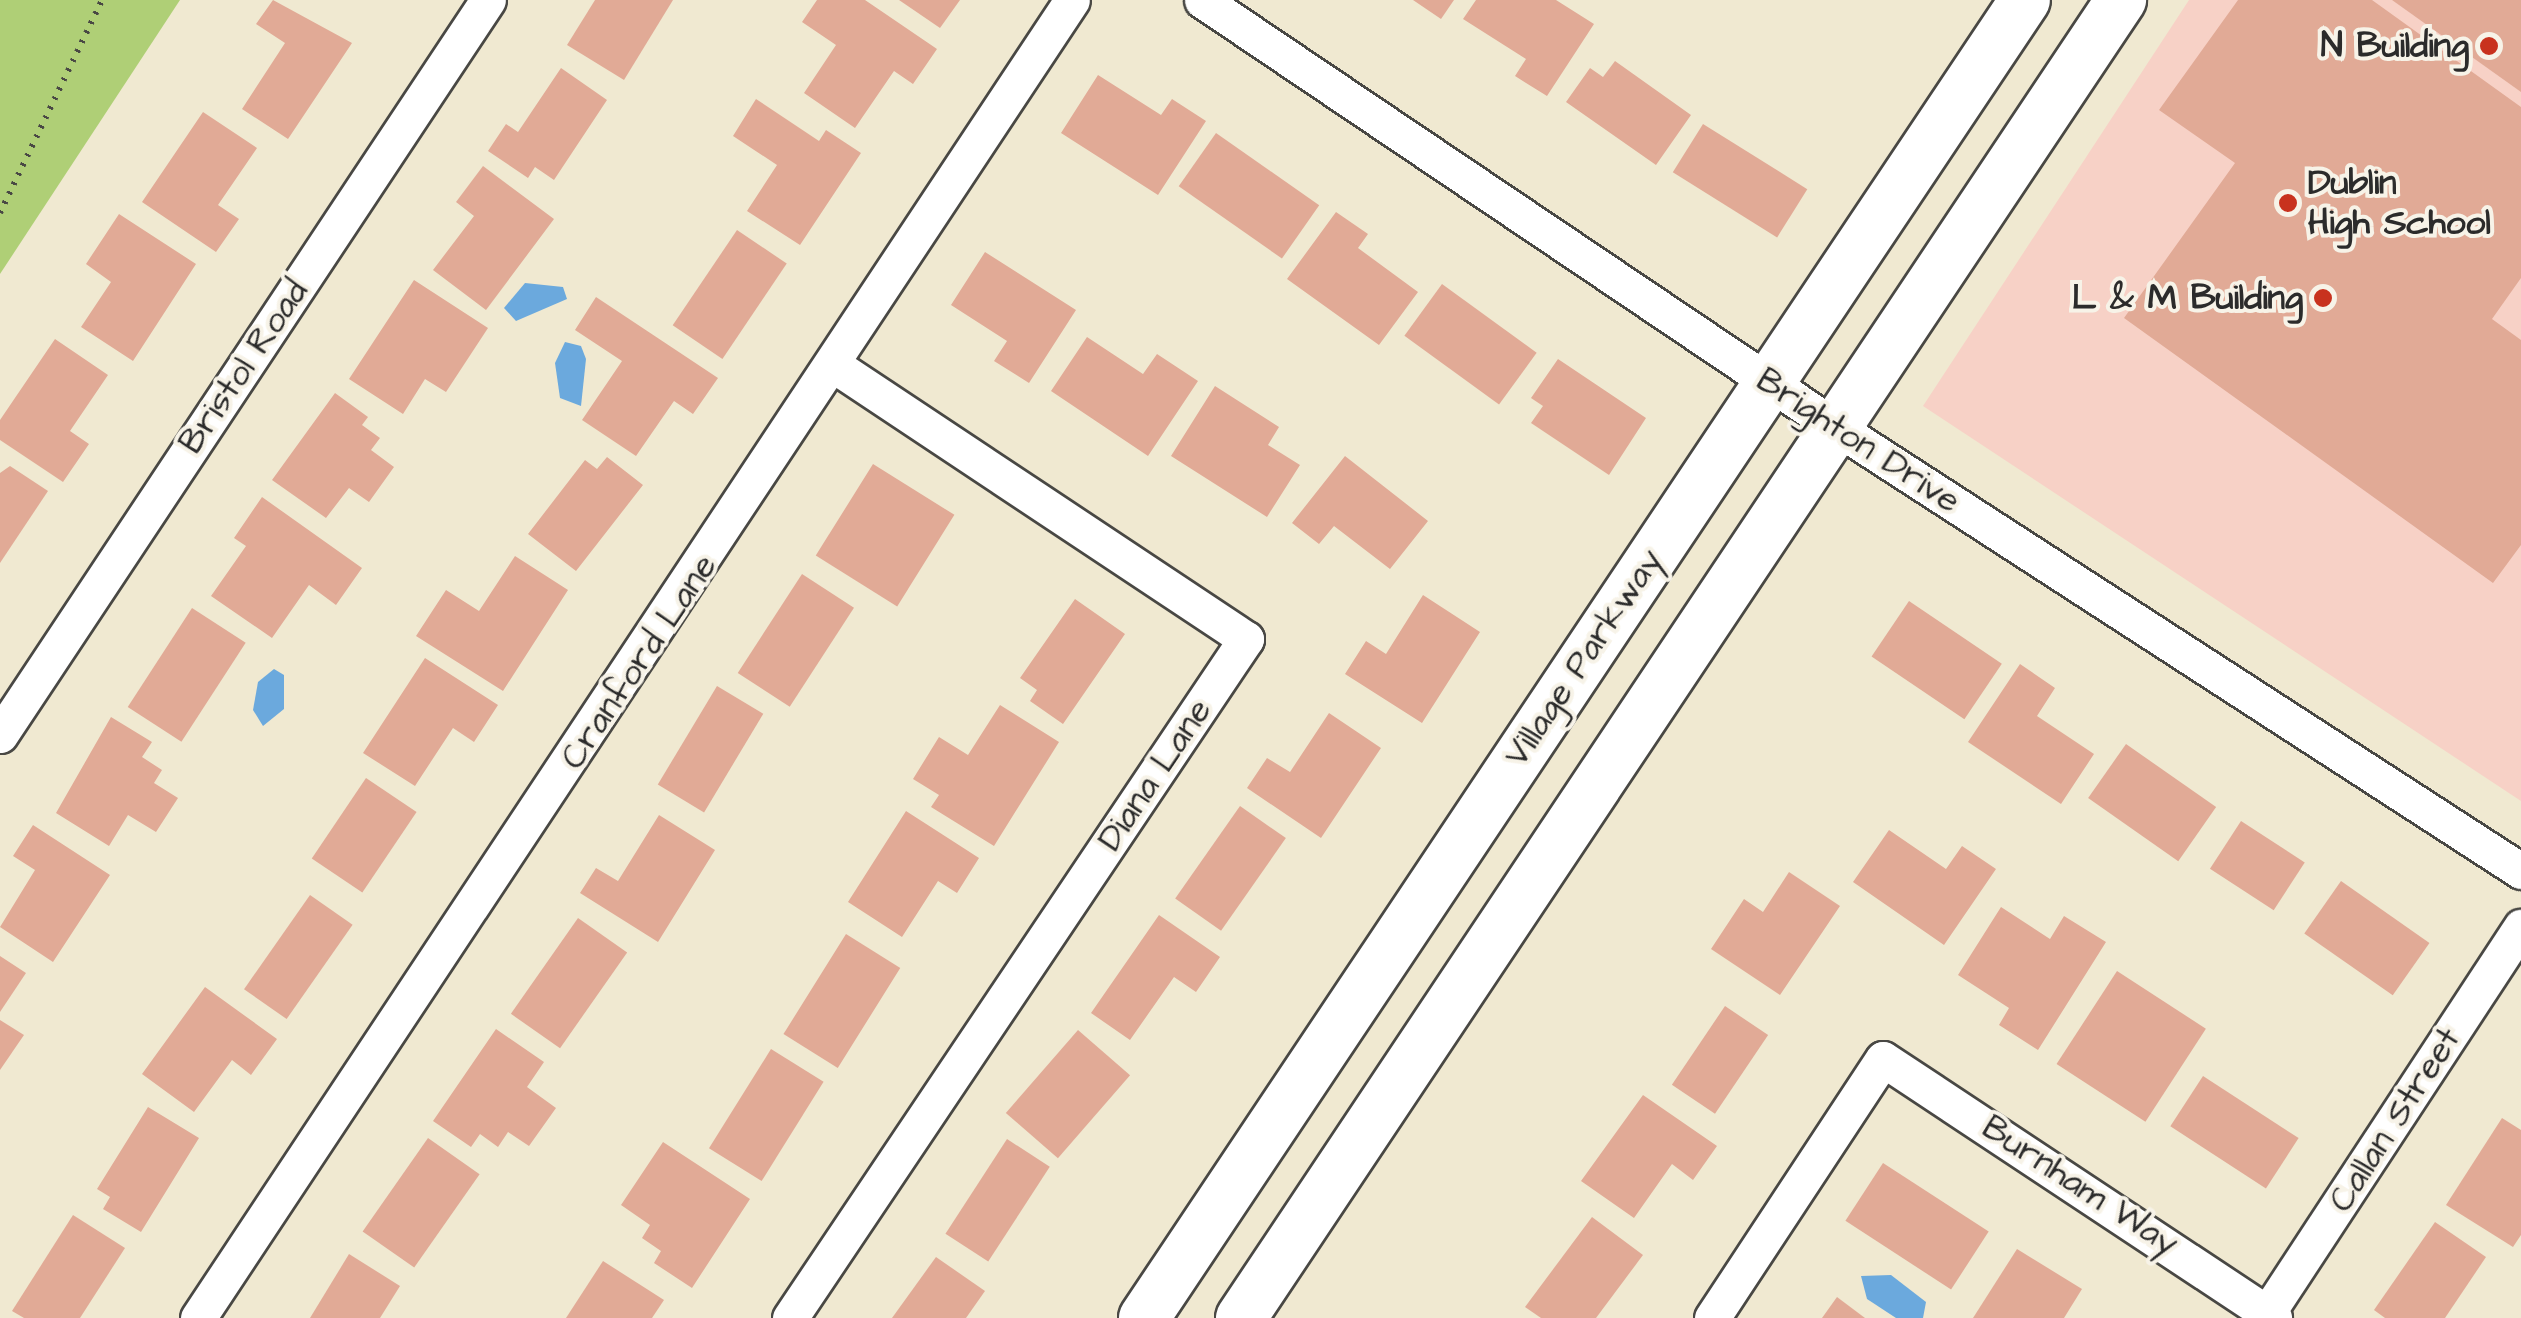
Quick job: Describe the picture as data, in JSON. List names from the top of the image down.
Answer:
{
  "streets": {
    "street": [
      "Bristol Road",
      "Brighton Drive",
      "Village Parkway",
      "Cranford Lane",
      "Diana Lane",
      "Callan Street",
      "Burnham Way"
    ]
  },
  "crossings": [
    ["Brighton Drive", "Village Parkway"],
    ["Cranford Lane", "Diana Lane"],
    ["Callan Street", "Burnham Way"]
  ],
  "places": ["N Building", "Dublin High School", "L & M Building"]
}
